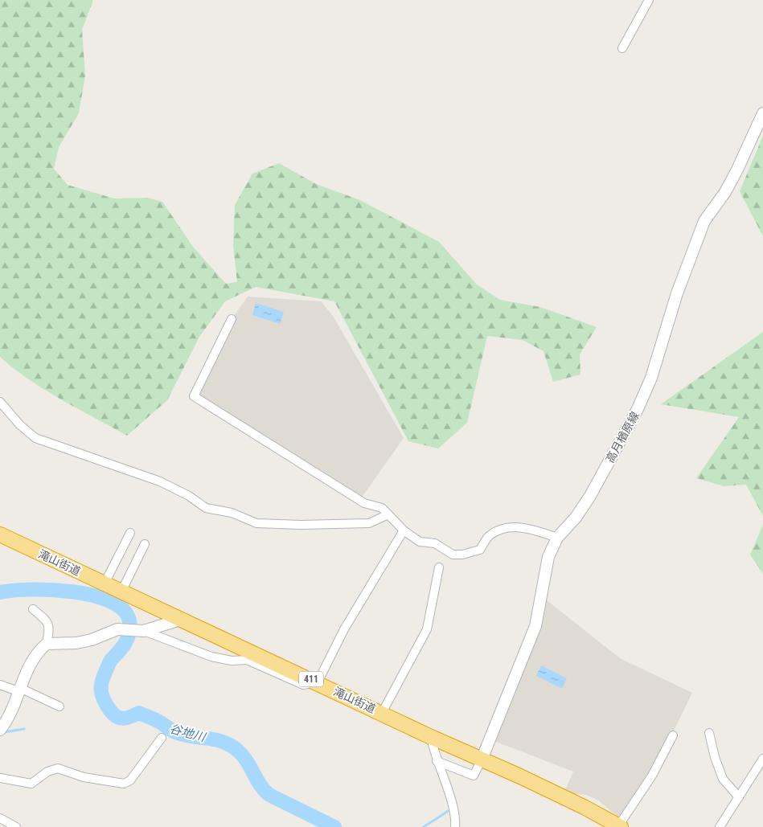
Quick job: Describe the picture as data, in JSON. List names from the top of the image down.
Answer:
{
  "streets": {
    "highway": ["滝山街道", "411"],
    "main road": ["高月楢原線"]
  },
  "crossings": [
    ["高月楢原線", "滝山街道"]
  ],
  "water": ["谷地川"]
}
